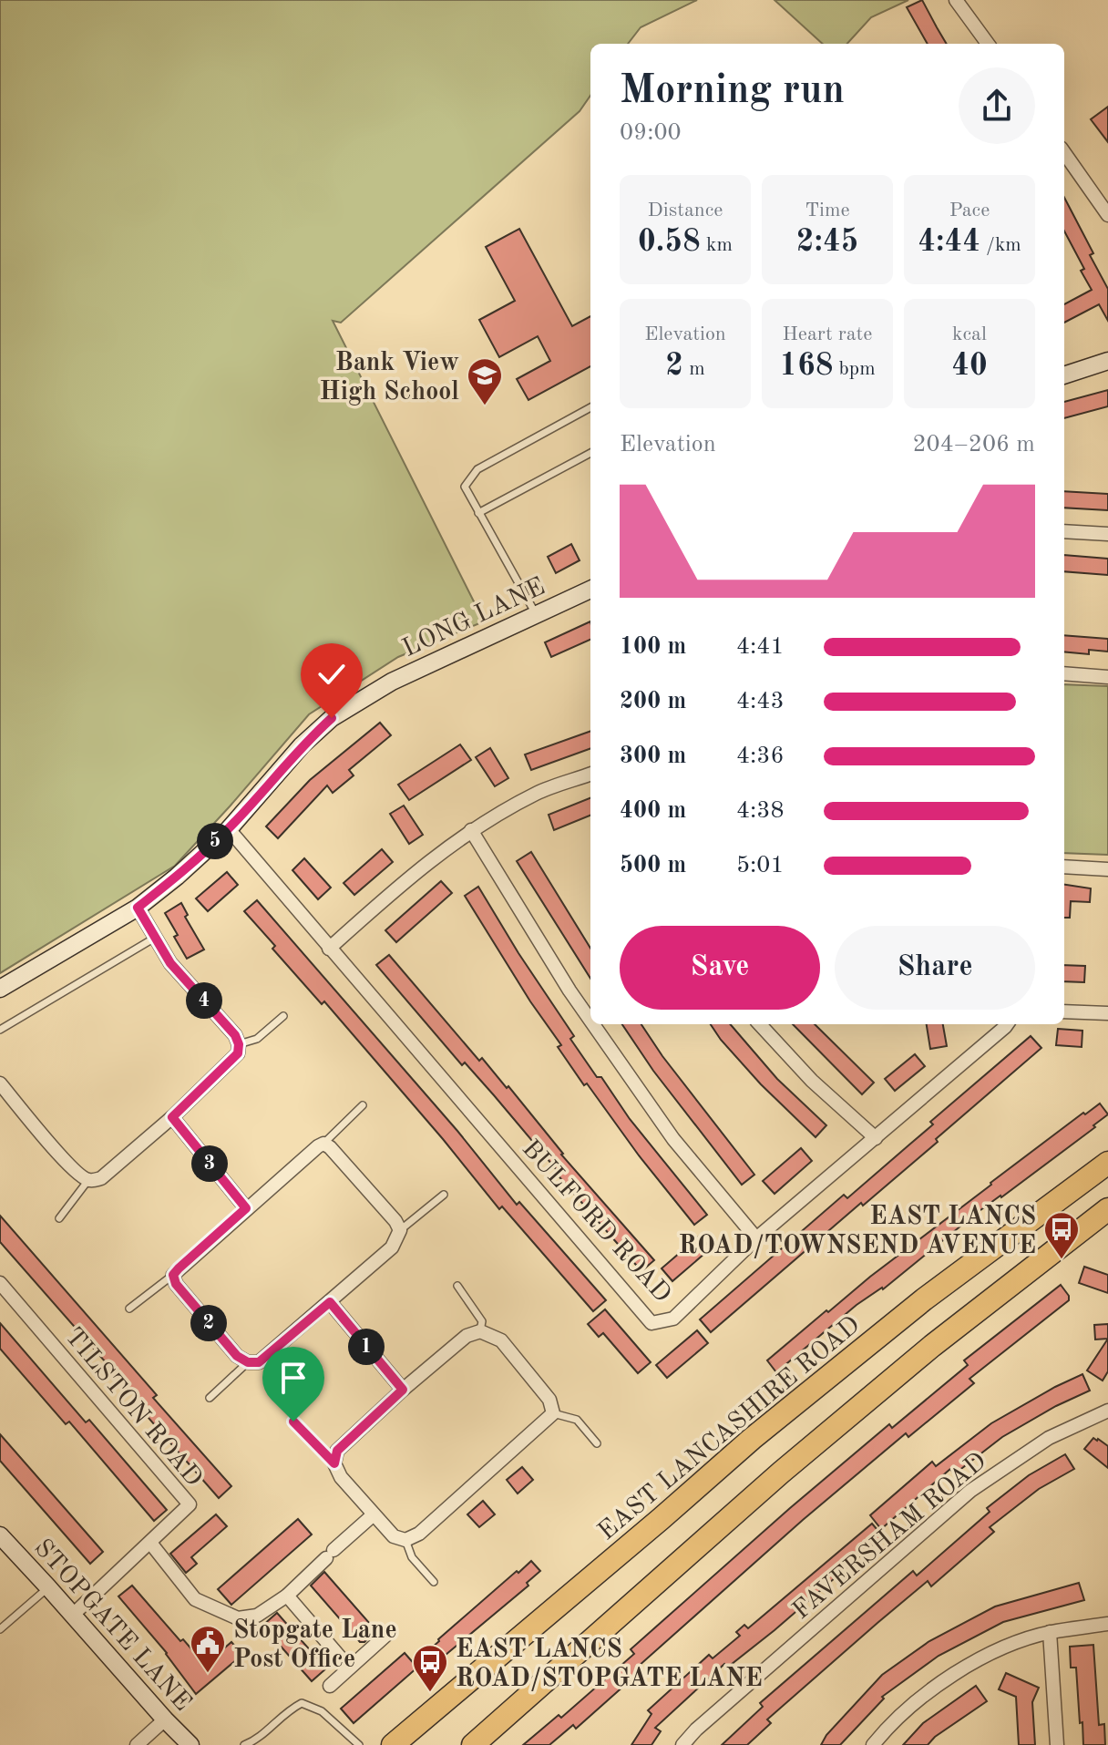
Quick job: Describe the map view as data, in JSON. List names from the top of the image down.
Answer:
{
  "streets": {
    "highway": ["EAST LANCASHIRE ROAD"],
    "street": [
      "LONG LANE",
      "BULFORD ROAD",
      "TILSTON ROAD",
      "FAVERSHAM ROAD",
      "STOPGATE LANE"
    ]
  },
  "crossings": [
    ["LONG LANE", "BULFORD ROAD"],
    ["TILSTON ROAD", "STOPGATE LANE"]
  ],
  "places": {
    "school or university": ["Bank View High School"],
    "bus stop": ["EAST LANCS ROAD/TOWNSEND AVENUE", "EAST LANCS ROAD/STOPGATE LANE"],
    "public building": ["Stopgate Lane Post Office"]
  },
  "page": {
    "heading": ["Morning run", "09:00"],
    "stats": [
      ["Distance", "0.58 km"],
      ["Time", "2:45"],
      ["Pace", "4:44 /km"],
      ["Elevation", "2 m"],
      ["Heart rate", "168 bpm"],
      ["kcal", "40"]
    ],
    "chart": ["Elevation", "204–206 m"],
    "list": [
      {
        "name": "100 m",
        "note": "4:41"
      },
      {
        "name": "200 m",
        "note": "4:43"
      },
      {
        "name": "300 m",
        "note": "4:36"
      },
      {
        "name": "400 m",
        "note": "4:38"
      },
      {
        "name": "500 m",
        "note": "5:01"
      }
    ],
    "pins": [
      "5",
      "4",
      "3",
      "2",
      "1"
    ],
    "buttons": ["Save", "Share"]
  }
}
